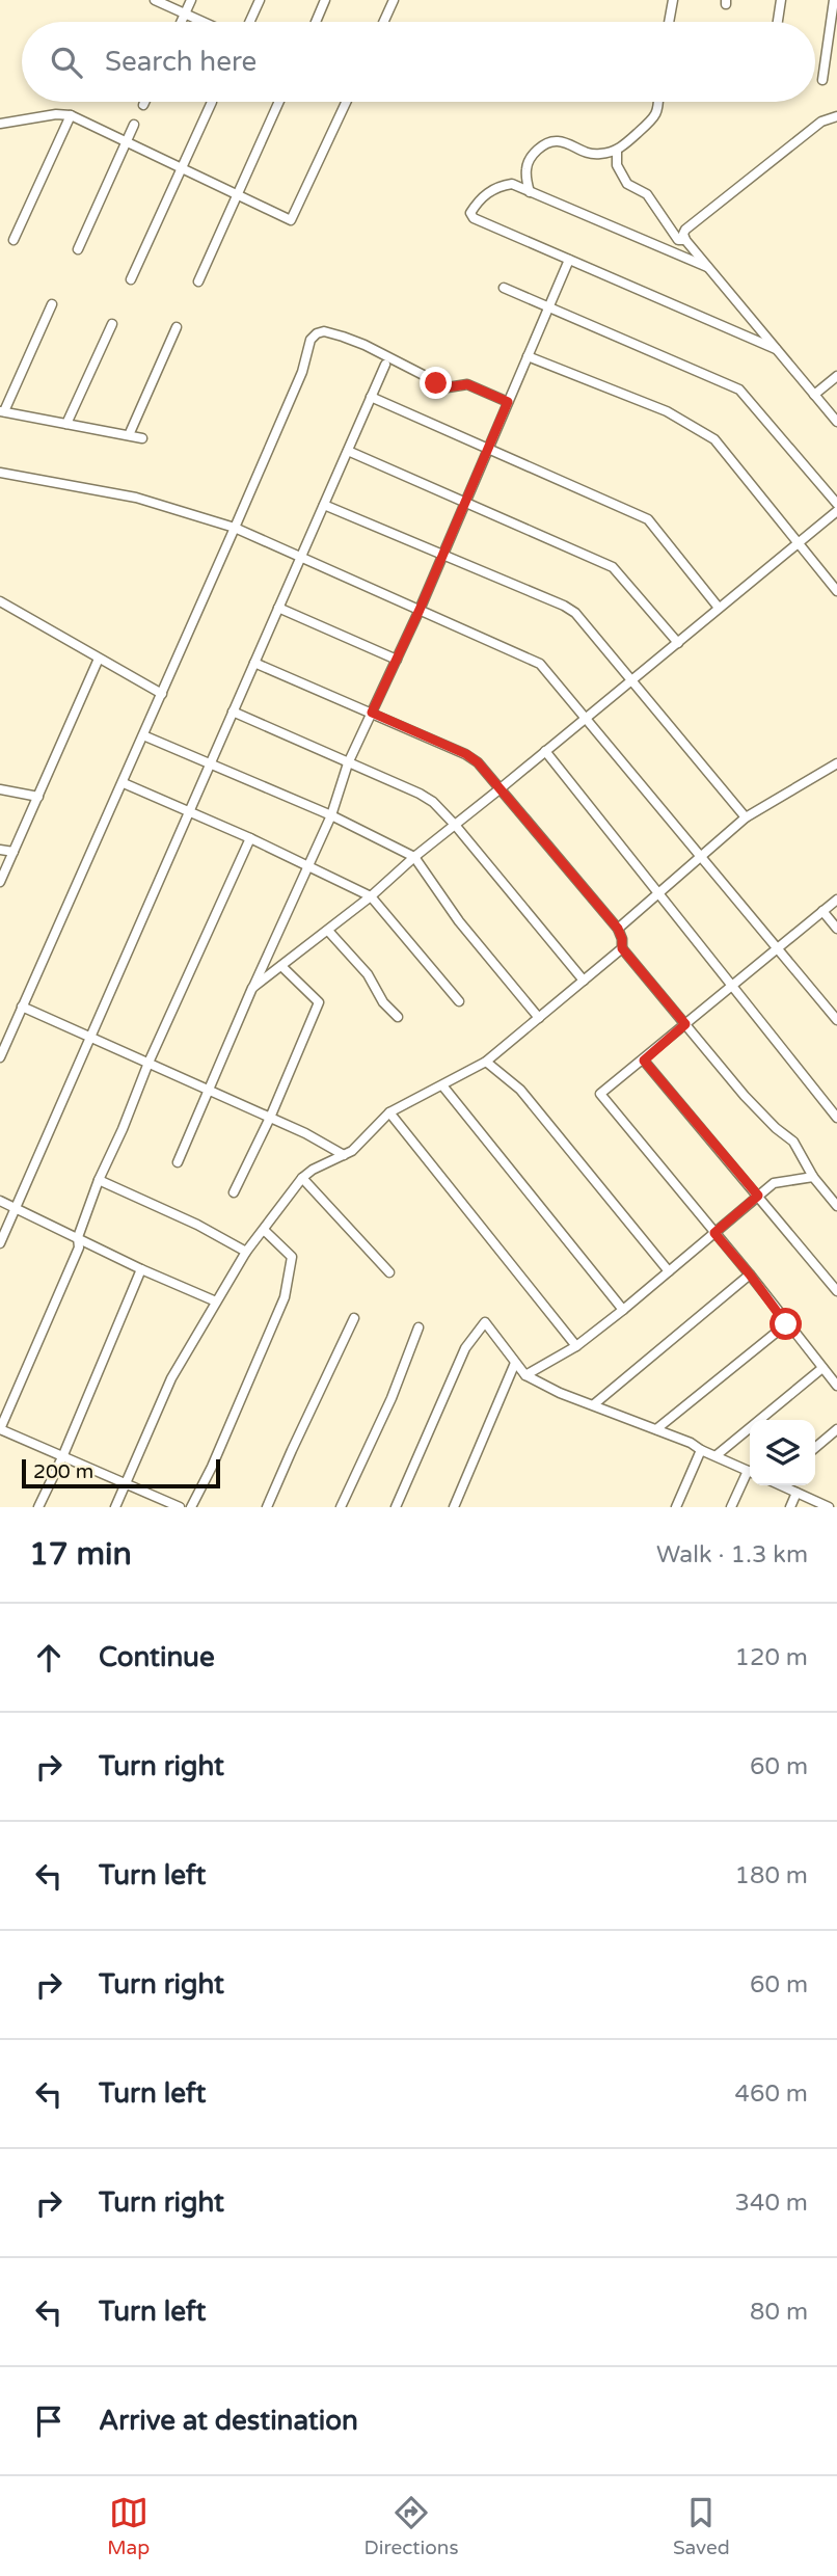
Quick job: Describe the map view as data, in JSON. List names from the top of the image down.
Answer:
{
  "scale_bar": "200 m",
  "page": {
    "search": "Search here",
    "scale": "200 m",
    "heading": ["17 min", "Walk · 1.3 km"],
    "list": [
      ["Continue", "120 m"],
      ["Turn right", "60 m"],
      ["Turn left", "180 m"],
      ["Turn right", "60 m"],
      ["Turn left", "460 m"],
      ["Turn right", "340 m"],
      ["Turn left", "80 m"],
      "Arrive at destination"
    ],
    "nav": ["Map", "Directions", "Saved"]
  }
}
